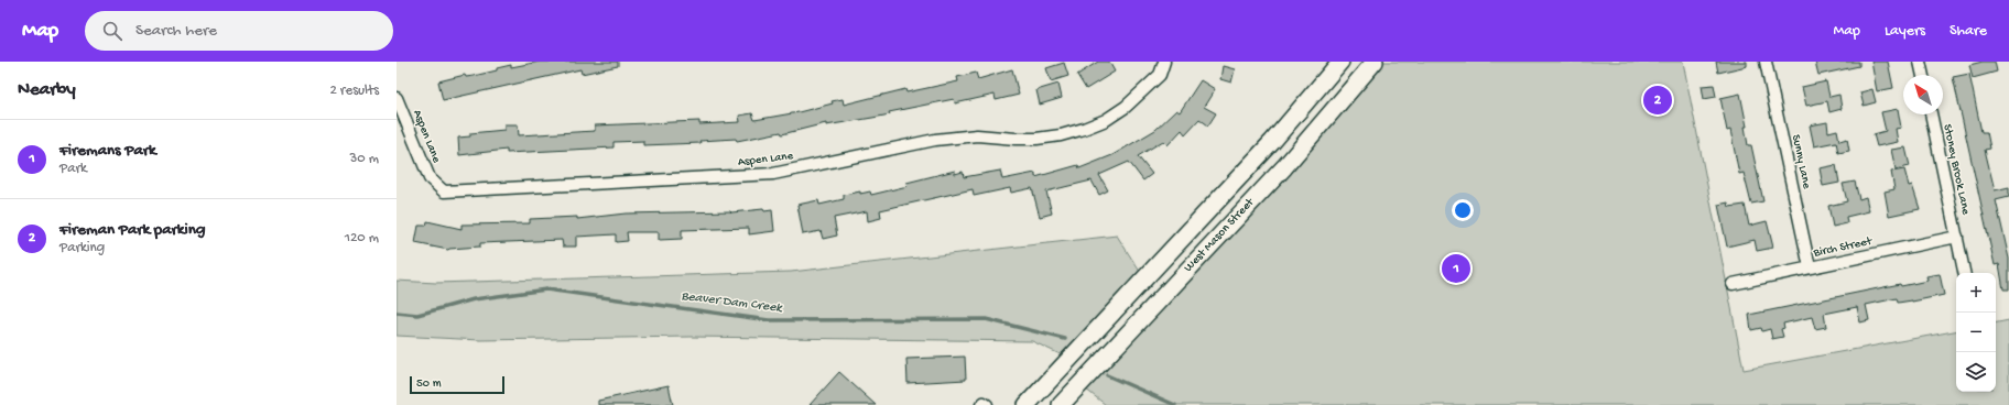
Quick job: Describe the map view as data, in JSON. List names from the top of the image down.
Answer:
{
  "streets": {
    "main road": ["West Mason Street"],
    "street": [
      "Aspen Lane",
      "Sunny Lane",
      "Stoney Brook Lane",
      "Birch Street"
    ]
  },
  "crossings": [
    ["Sunny Lane", "Birch Street"],
    ["Stoney Brook Lane", "Birch Street"]
  ],
  "water": ["Beaver Dam Creek"],
  "scale_bar": "50 m",
  "north": "top left",
  "page": {
    "header": "Map",
    "search": "Search here",
    "nav": ["Map", "Layers", "Share"],
    "heading": ["Nearby", "2 results"],
    "pins": ["2", "1"],
    "list": [
      {
        "mark": "1",
        "name": "Firemans Park",
        "note": "Park",
        "value": "30 m"
      },
      {
        "mark": "2",
        "name": "Fireman Park parking",
        "note": "Parking",
        "value": "120 m"
      }
    ],
    "map_buttons": ["+", "−"],
    "scale": "50 m"
  }
}
